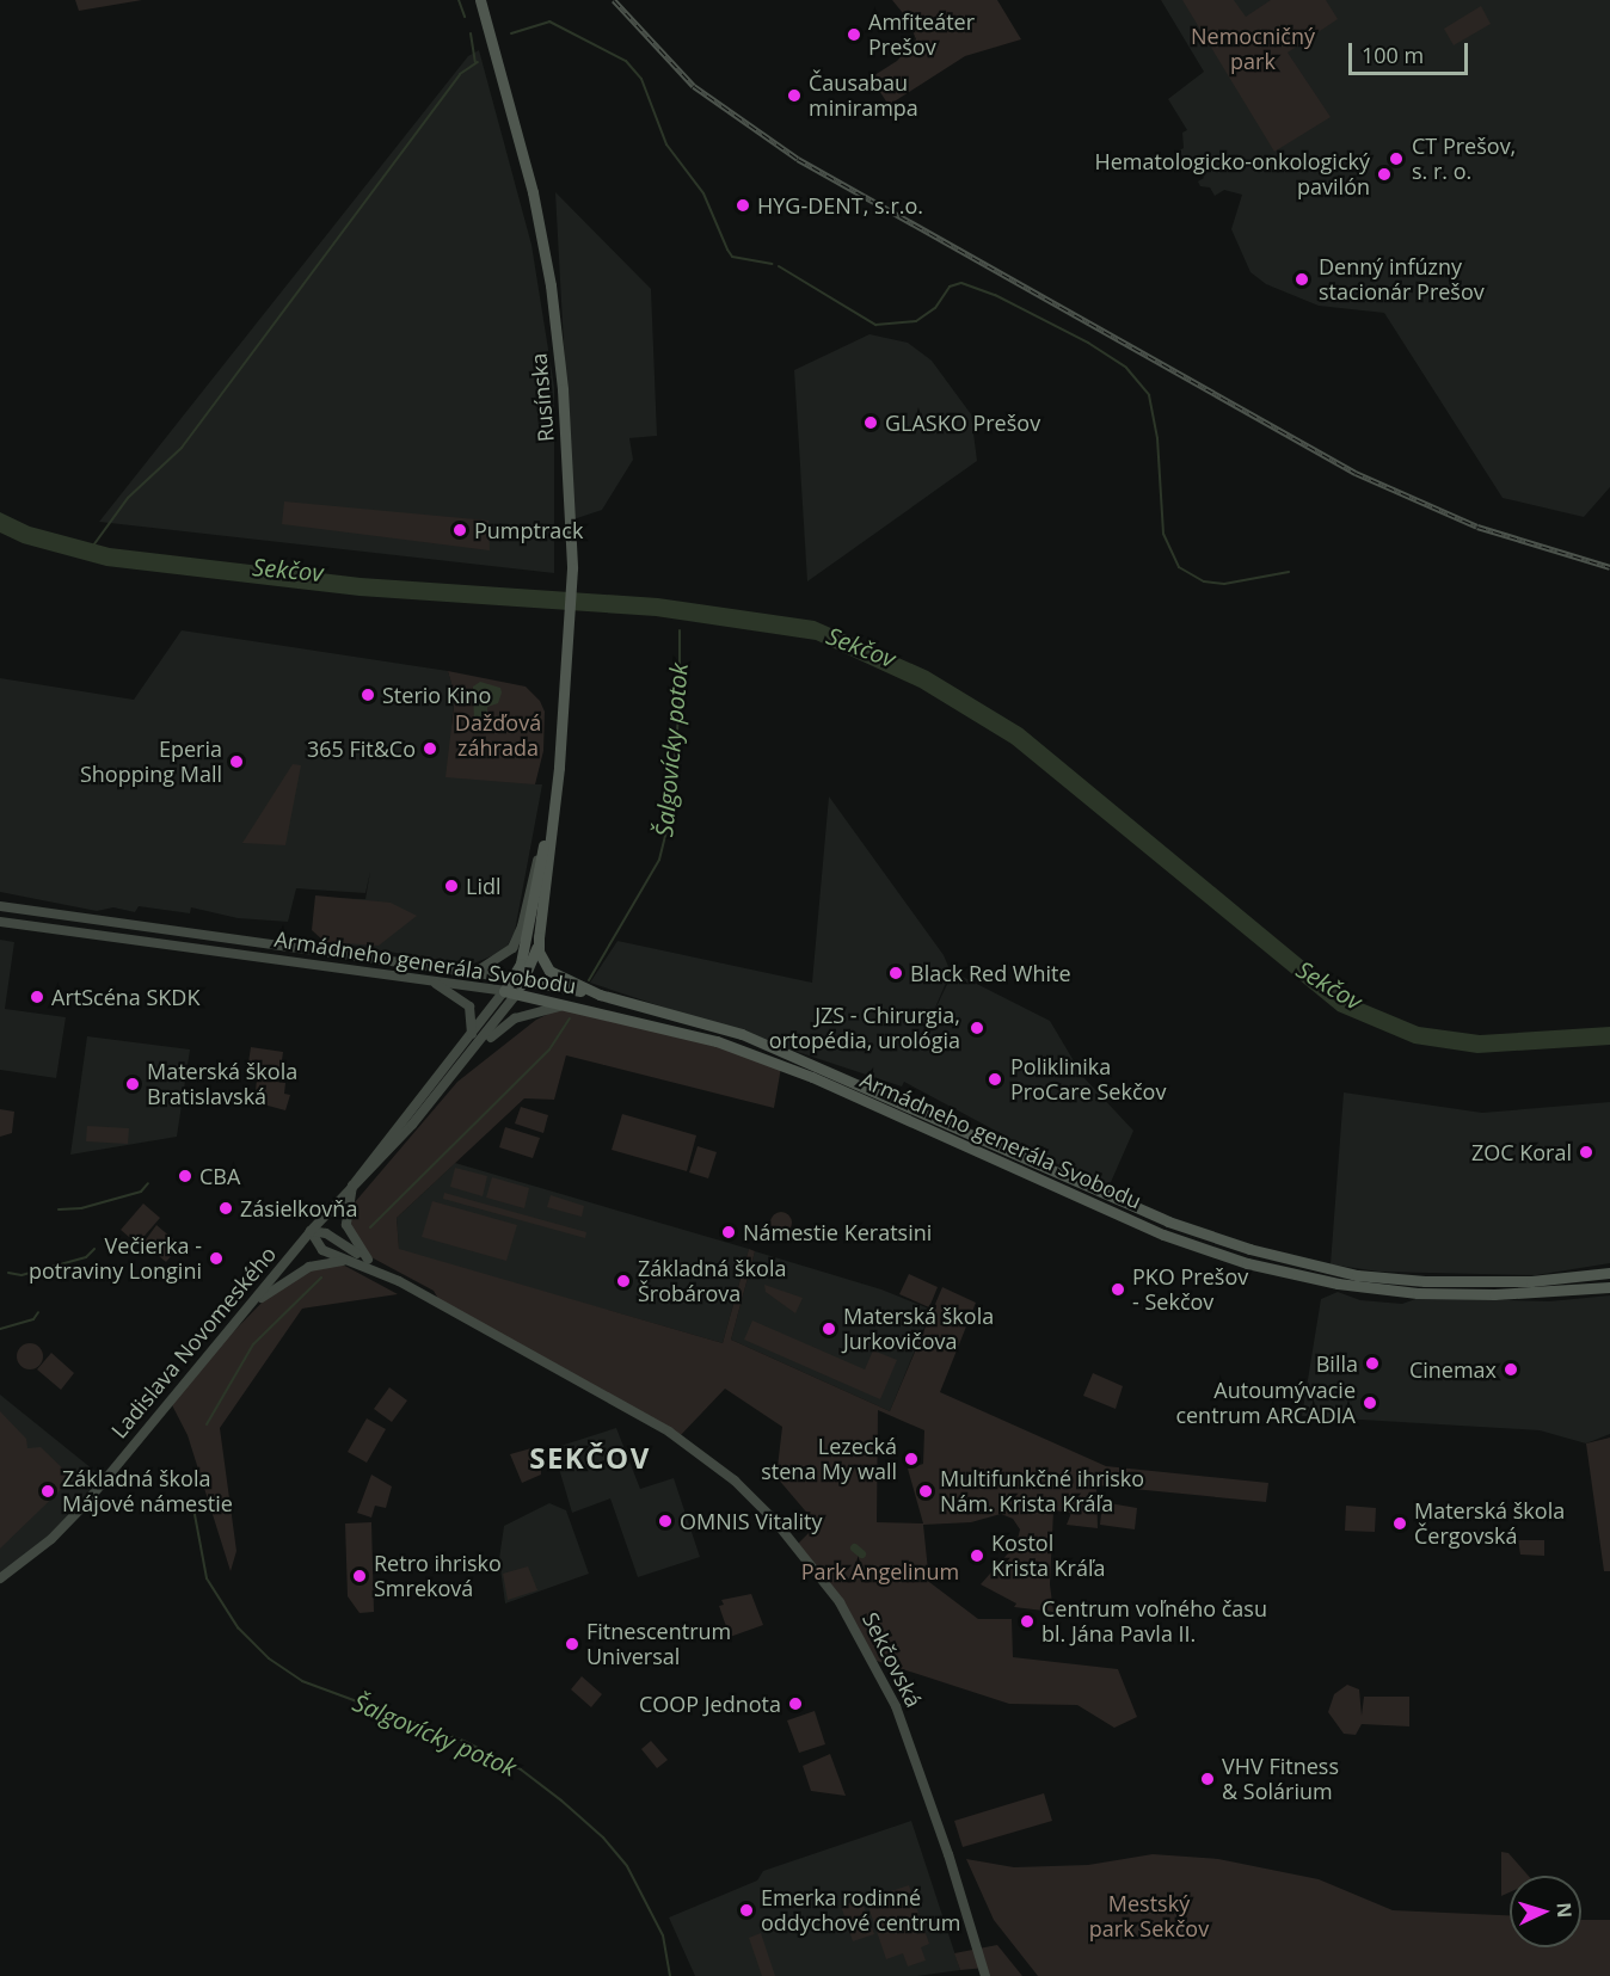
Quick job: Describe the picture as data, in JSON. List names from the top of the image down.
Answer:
{
  "streets": {
    "main road": ["Rusínska", "Armádneho generála Svobodu"],
    "street": ["Ladislava Novomeského", "Sekčovská"]
  },
  "crossings": [
    ["Rusínska", "Armádneho generála Svobodu"],
    ["Armádneho generála Svobodu", "Ladislava Novomeského"],
    ["Ladislava Novomeského", "Sekčovská"]
  ],
  "districts": ["SEKČOV"],
  "water": ["Sekčov", "Šalgovícky potok"],
  "parks": [
    "Nemocničný park",
    "Dažďová záhrada",
    "Park Angelinum",
    "Mestský park Sekčov"
  ],
  "places": [
    "Amfiteáter Prešov",
    "Čausabau minirampa",
    "CT Prešov, s. r. o.",
    "Hematologicko-onkologický pavilón",
    "HYG-DENT, s.r.o.",
    "Denný infúzny stacionár Prešov",
    "GLASKO Prešov",
    "Pumptrack",
    "Sterio Kino",
    "365 Fit&Co",
    "Eperia Shopping Mall",
    "Lidl",
    "Black Red White",
    "ArtScéna SKDK",
    "JZS - Chirurgia, ortopédia, urológia",
    "Poliklinika ProCare Sekčov",
    "Materská škola Bratislavská",
    "ZOC Koral",
    "CBA",
    "Zásielkovňa",
    "Námestie Keratsini",
    "Večierka - potraviny Longini",
    "Základná škola Šrobárova",
    "PKO Prešov - Sekčov",
    "Materská škola Jurkovičova",
    "Billa",
    "Cinemax",
    "Autoumývacie centrum ARCADIA",
    "Lezecká stena My wall",
    "Základná škola Májové námestie",
    "Multifunkčné ihrisko Nám. Krista Kráľa",
    "OMNIS Vitality",
    "Materská škola Čergovská",
    "Kostol Krista Kráľa",
    "Retro ihrisko Smreková",
    "Centrum voľného času bl. Jána Pavla II.",
    "Fitnescentrum Universal",
    "COOP Jednota",
    "VHV Fitness & Solárium",
    "Emerka rodinné oddychové centrum"
  ],
  "scale_bar": "100 m",
  "north": "right"
}
